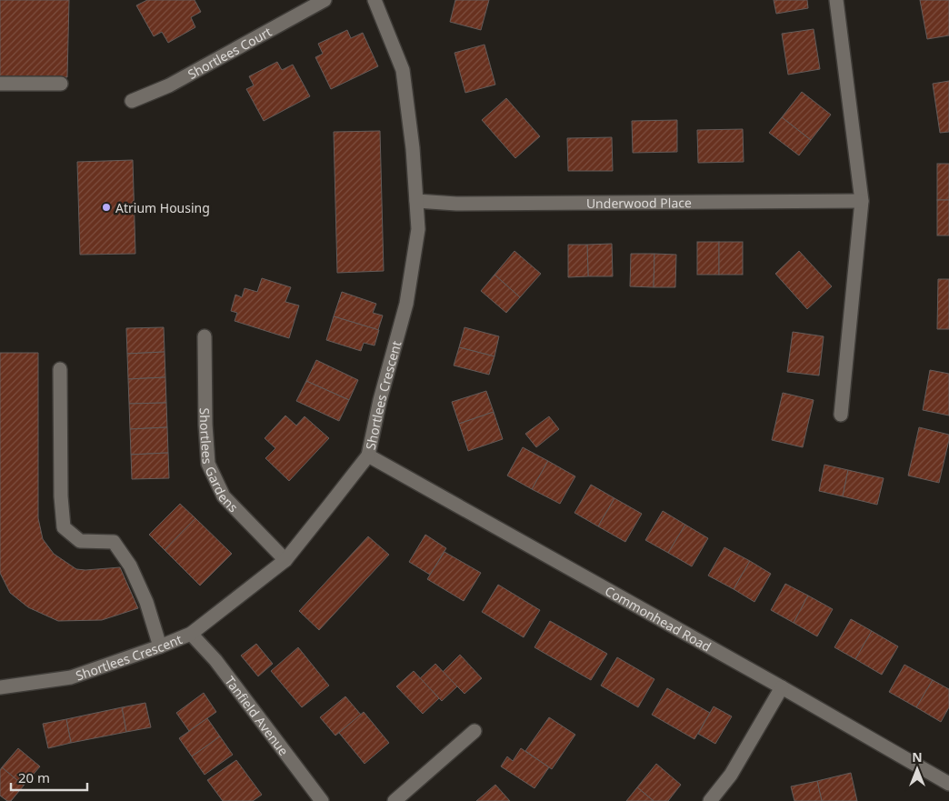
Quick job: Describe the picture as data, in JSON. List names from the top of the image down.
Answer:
{
  "streets": {
    "street": [
      "Shortlees Court",
      "Underwood Place",
      "Shortlees Crescent",
      "Shortlees Gardens",
      "Commonhead Road",
      "Tanfield Avenue"
    ]
  },
  "crossings": [
    ["Underwood Place", "Shortlees Crescent"],
    ["Shortlees Crescent", "Shortlees Gardens"],
    ["Shortlees Crescent", "Commonhead Road"],
    ["Shortlees Crescent", "Tanfield Avenue"]
  ],
  "places": ["Atrium Housing"],
  "scale_bar": "20 m",
  "north": "top"
}
